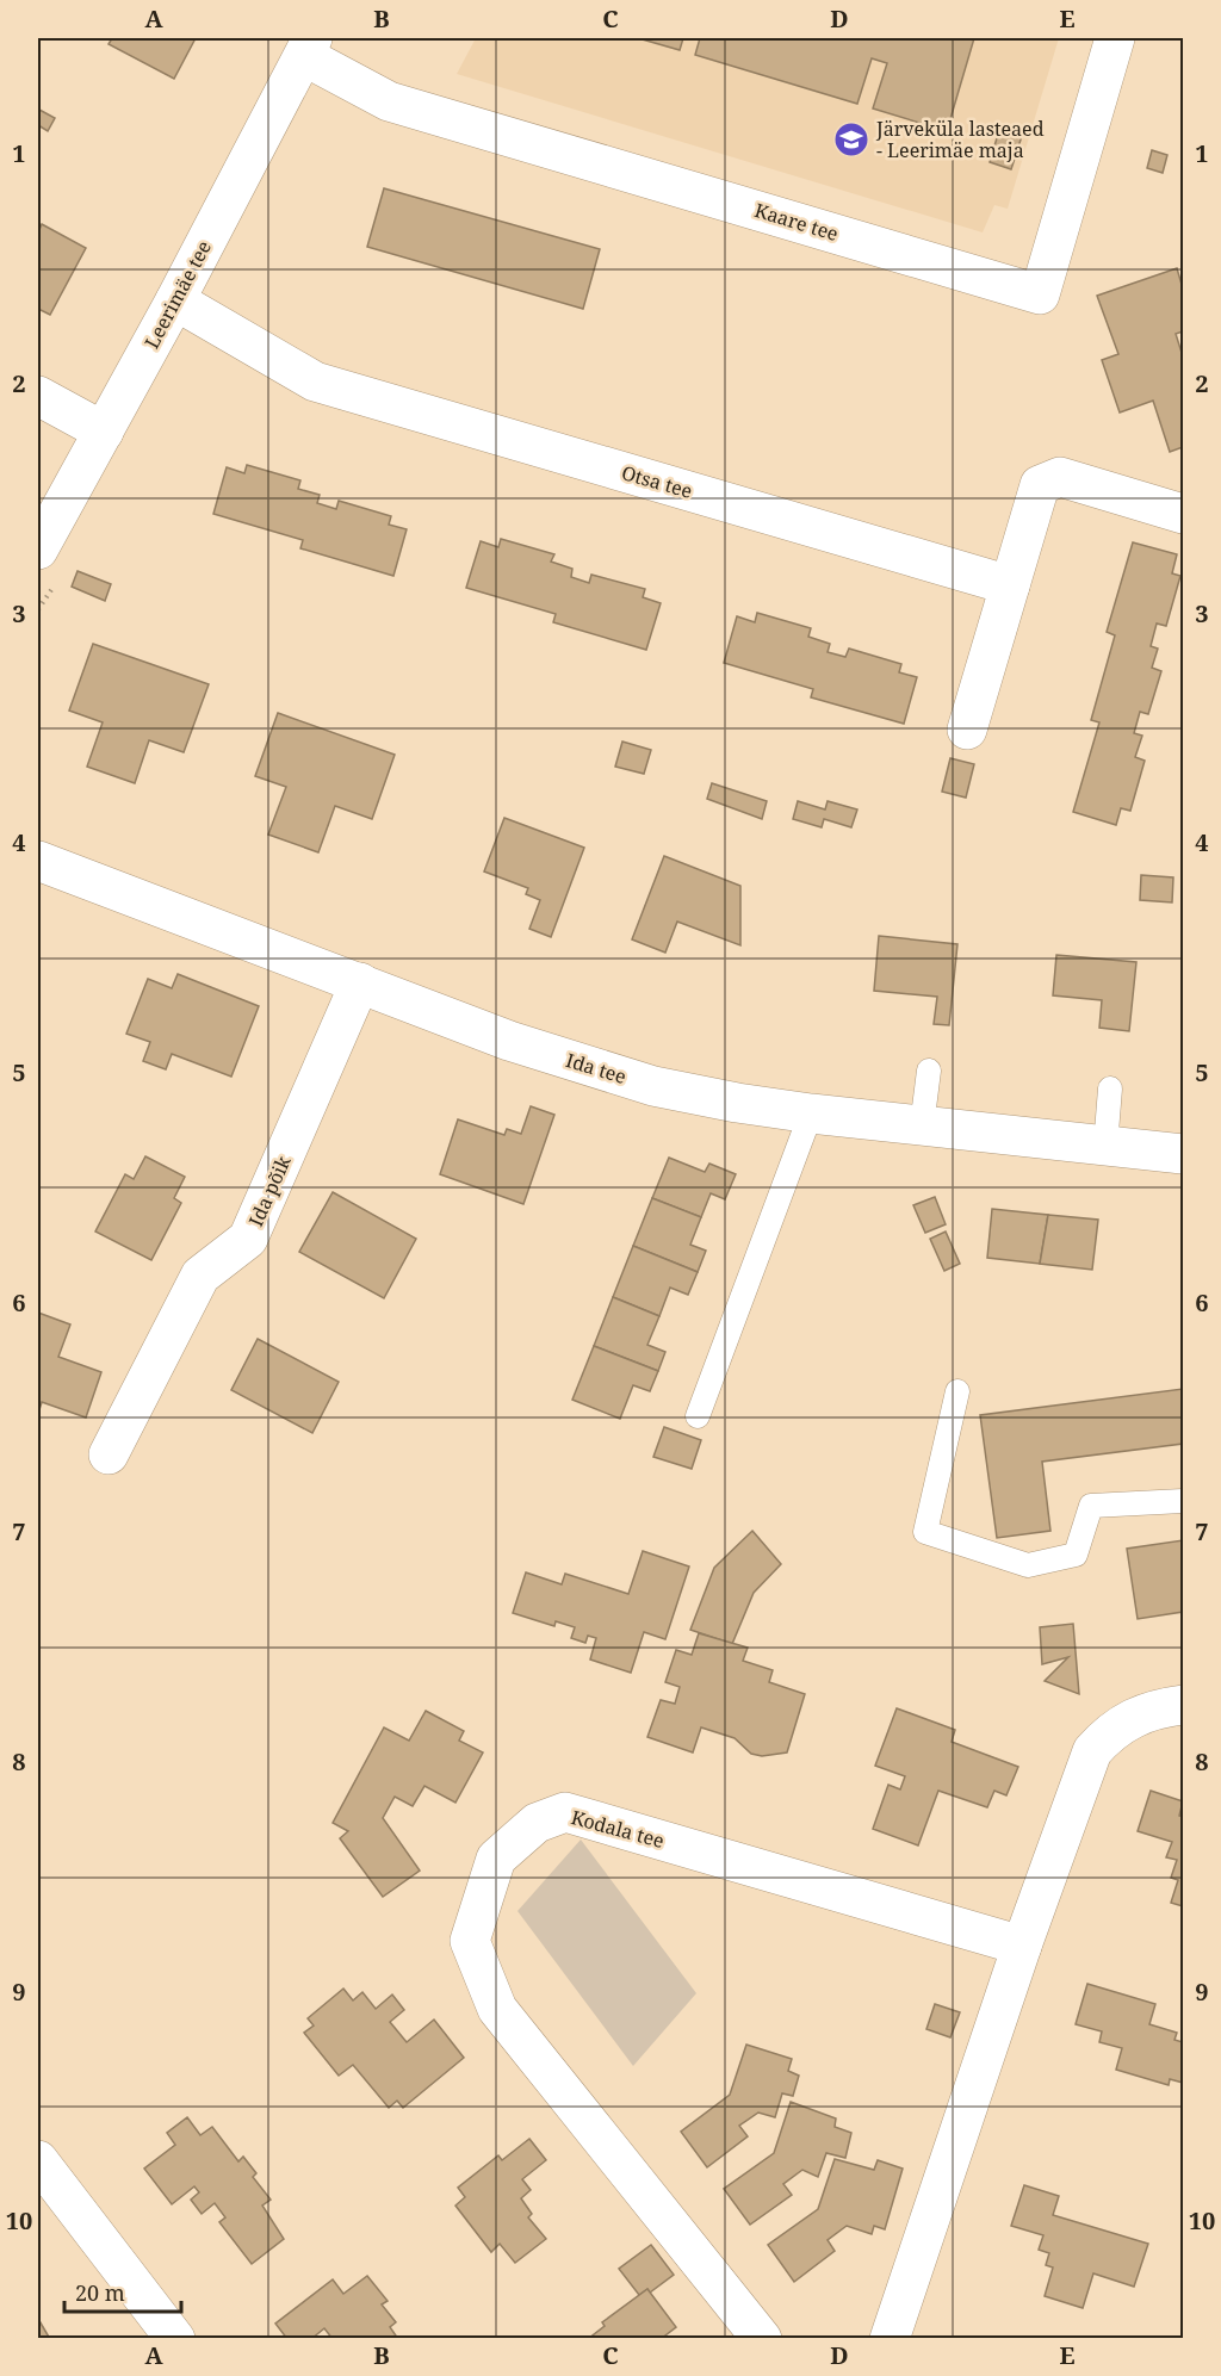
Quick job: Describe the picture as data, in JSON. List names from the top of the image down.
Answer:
{
  "streets": {
    "street": [
      "Kaare tee",
      "Leerimäe tee",
      "Otsa tee",
      "Ida tee",
      "Ida põik",
      "Kodala tee"
    ]
  },
  "crossings": [
    ["Kaare tee", "Leerimäe tee"],
    ["Leerimäe tee", "Otsa tee"],
    ["Ida tee", "Ida põik"]
  ],
  "places": {
    "school or university": ["Järveküla lasteaed - Leerimäe maja"]
  },
  "scale_bar": "20 m",
  "grid": {
    "columns": [
      "A",
      "B",
      "C",
      "D",
      "E"
    ],
    "rows": [
      "1",
      "2",
      "3",
      "4",
      "5",
      "6",
      "7",
      "8",
      "9",
      "10"
    ]
  }
}
